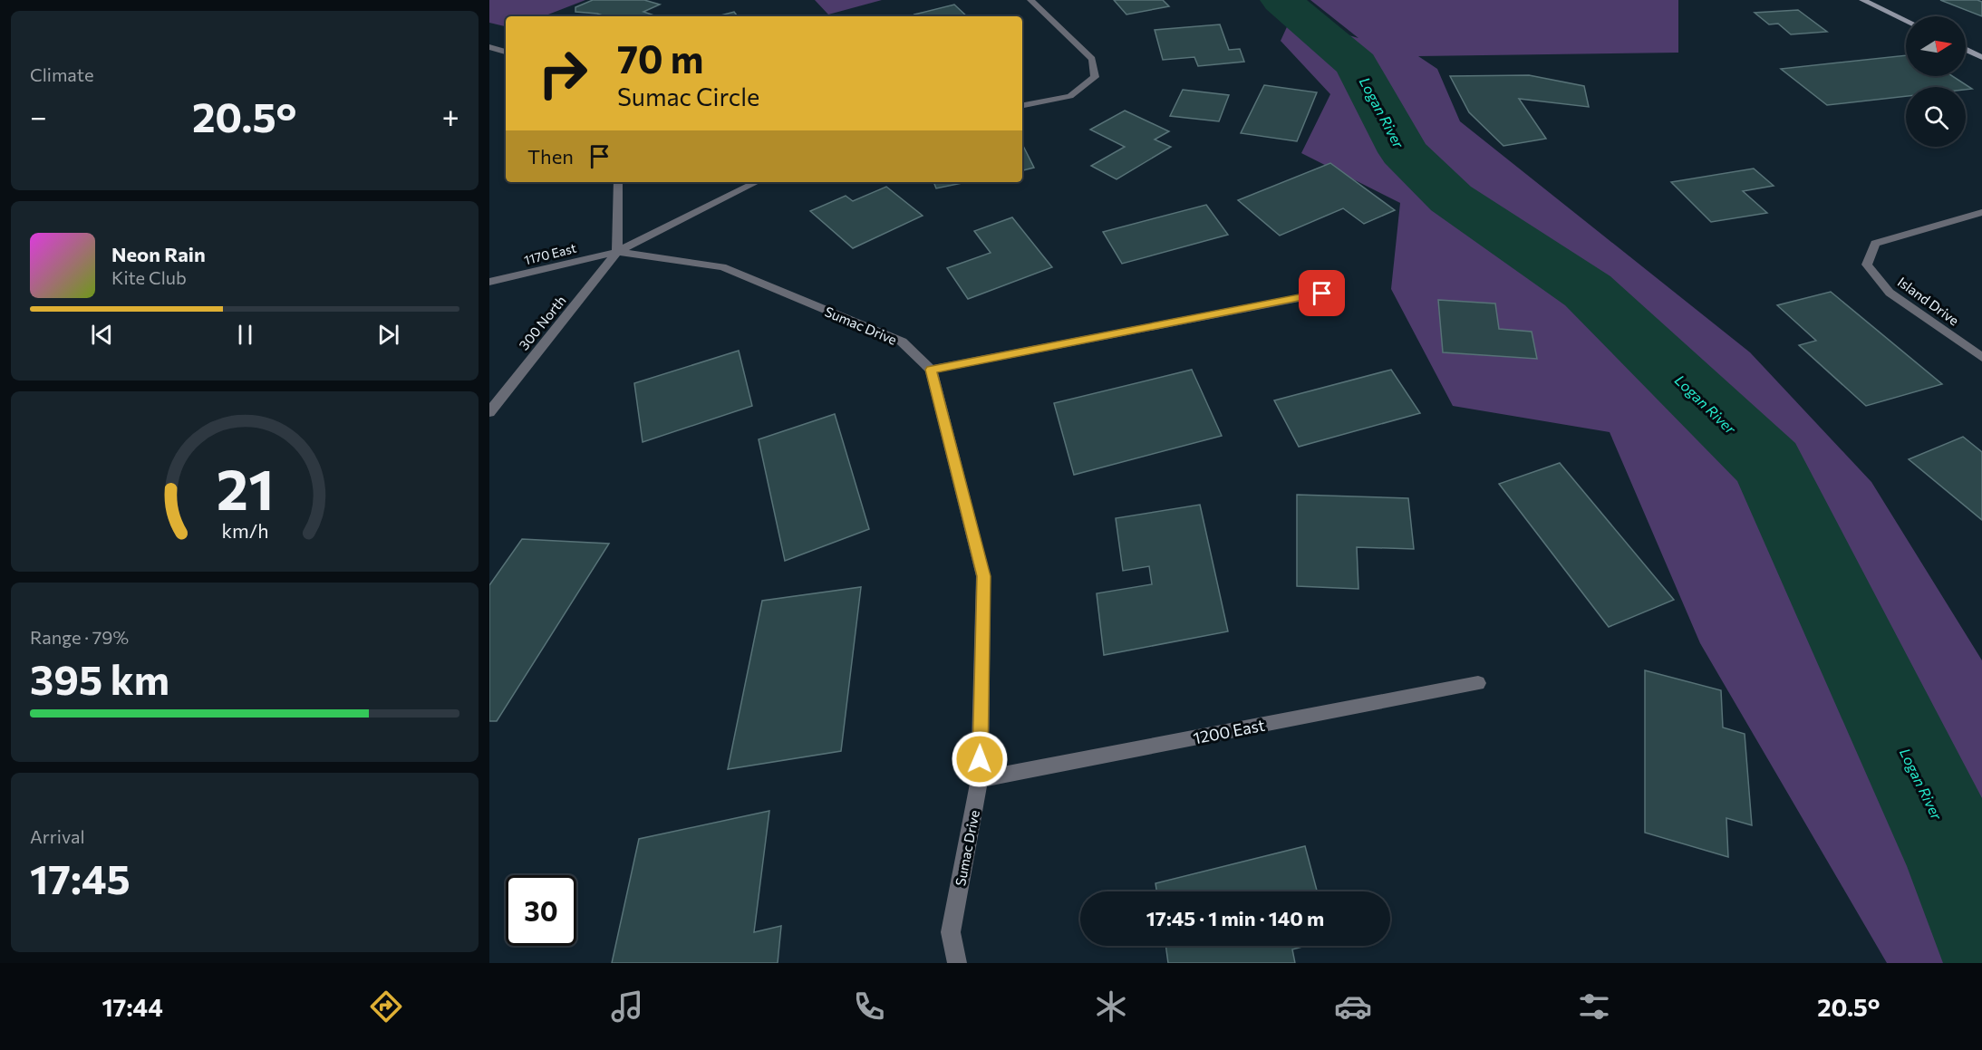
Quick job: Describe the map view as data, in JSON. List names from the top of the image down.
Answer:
{
  "streets": {
    "street": [
      "1170 East",
      "Island Drive",
      "300 North",
      "Sumac Drive",
      "1200 East"
    ]
  },
  "crossings": [
    ["1170 East", "300 North"],
    ["1170 East", "Sumac Drive"],
    ["300 North", "Sumac Drive"],
    ["Sumac Drive", "1200 East"]
  ],
  "water": ["Logan River"],
  "north": "right",
  "page": {
    "tile": [
      "Climate",
      ["Range · 79%", "395 km"],
      ["Arrival", "17:45"]
    ],
    "turn": ["70 m", "Sumac Circle"],
    "heat": ["−", "20.5°", "+"],
    "then": "Then",
    "song": ["Neon Rain", "Kite Club"],
    "limit": "30",
    "trip": "17:45 · 1 min · 140 m",
    "tabs": ["17:44", "20.5°"],
    "gauge": ["21", "km/h"]
  }
}
